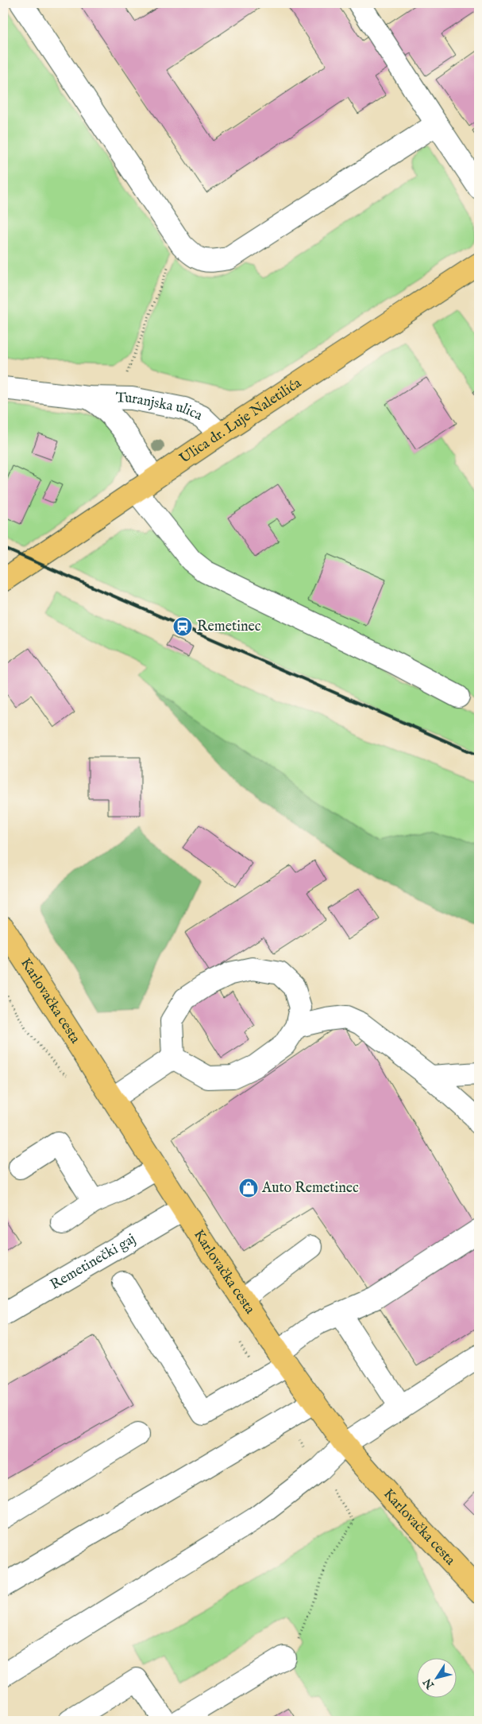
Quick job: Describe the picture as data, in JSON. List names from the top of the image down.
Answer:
{
  "streets": {
    "main road": ["Ulica dr. Luje Naletilića", "Karlovačka cesta"],
    "street": ["Turanjska ulica", "Remetinečki gaj"]
  },
  "crossings": [
    ["Turanjska ulica", "Ulica dr. Luje Naletilića"],
    ["Karlovačka cesta", "Remetinečki gaj"]
  ],
  "places": {
    "station": ["Remetinec"],
    "shop": ["Auto Remetinec"]
  },
  "north": "bottom left"
}
